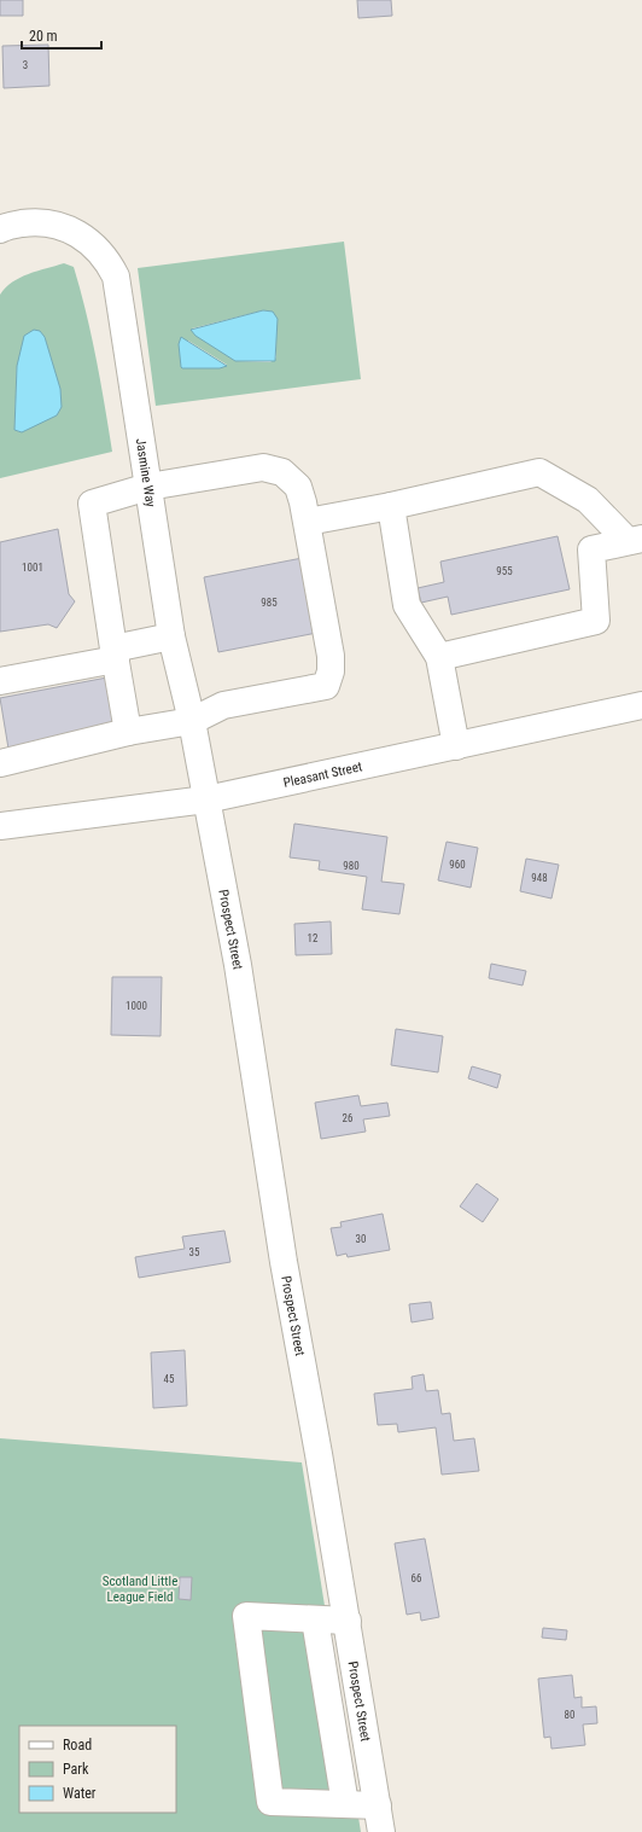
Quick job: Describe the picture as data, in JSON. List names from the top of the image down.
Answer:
{
  "streets": {
    "street": ["Jasmine Way", "Pleasant Street", "Prospect Street"]
  },
  "crossings": [
    ["Jasmine Way", "Pleasant Street"],
    ["Jasmine Way", "Prospect Street"],
    ["Pleasant Street", "Prospect Street"]
  ],
  "parks": ["Scotland Little League Field"],
  "house_numbers": [
    "3",
    "1001",
    "955",
    "985",
    "960",
    "980",
    "948",
    "12",
    "1000",
    "26",
    "30",
    "35",
    "45",
    "66",
    "80"
  ],
  "legend": ["Road", "Park", "Water"],
  "scale_bar": "20 m"
}
